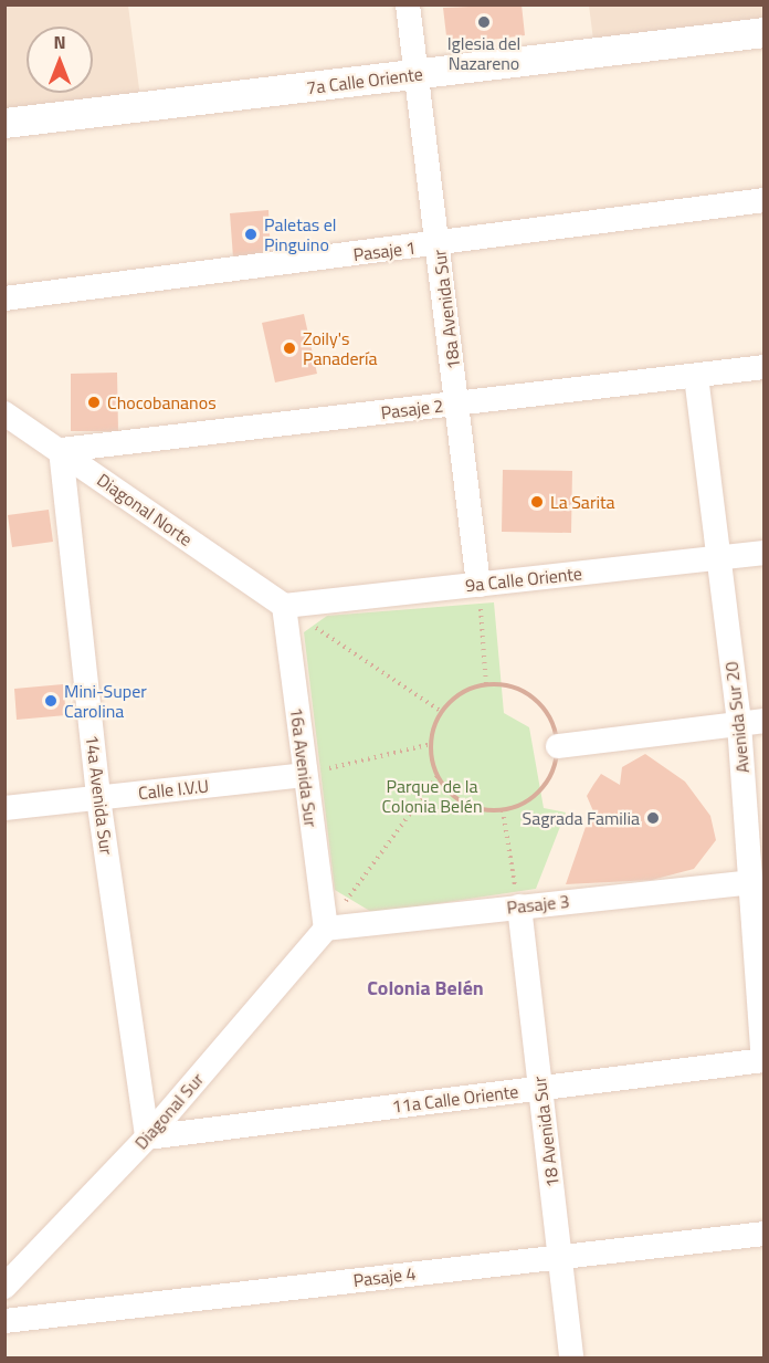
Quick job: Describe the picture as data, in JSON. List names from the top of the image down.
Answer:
{
  "streets": {
    "street": [
      "7a Calle Oriente",
      "Pasaje 1",
      "18a Avenida Sur",
      "Pasaje 2",
      "Diagonal Norte",
      "9a Calle Oriente",
      "Avenida Sur 20",
      "16a Avenida Sur",
      "Calle I.V.U",
      "14a Avenida Sur",
      "Pasaje 3",
      "11a Calle Oriente",
      "Diagonal Sur",
      "18 Avenida Sur",
      "Pasaje 4"
    ]
  },
  "crossings": [
    ["7a Calle Oriente", "18a Avenida Sur"],
    ["Pasaje 1", "18a Avenida Sur"],
    ["18a Avenida Sur", "Pasaje 2"],
    ["18a Avenida Sur", "9a Calle Oriente"],
    ["Pasaje 2", "Diagonal Norte"],
    ["Pasaje 2", "Avenida Sur 20"],
    ["Pasaje 2", "14a Avenida Sur"],
    ["Diagonal Norte", "9a Calle Oriente"],
    ["Diagonal Norte", "16a Avenida Sur"],
    ["Diagonal Norte", "14a Avenida Sur"],
    ["9a Calle Oriente", "Avenida Sur 20"],
    ["9a Calle Oriente", "16a Avenida Sur"],
    ["Avenida Sur 20", "Pasaje 3"],
    ["Avenida Sur 20", "11a Calle Oriente"],
    ["16a Avenida Sur", "Calle I.V.U"],
    ["16a Avenida Sur", "Pasaje 3"],
    ["16a Avenida Sur", "Diagonal Sur"],
    ["Calle I.V.U", "14a Avenida Sur"],
    ["14a Avenida Sur", "11a Calle Oriente"],
    ["14a Avenida Sur", "Diagonal Sur"],
    ["Pasaje 3", "Diagonal Sur"],
    ["Pasaje 3", "18 Avenida Sur"],
    ["11a Calle Oriente", "Diagonal Sur"],
    ["11a Calle Oriente", "18 Avenida Sur"],
    ["18 Avenida Sur", "Pasaje 4"]
  ],
  "districts": ["Colonia Belén"],
  "parks": ["Parque de la Colonia Belén"],
  "places": [
    "Iglesia del Nazareno",
    "Paletas el Pinguino",
    "Zoily's Panadería",
    "Chocobananos",
    "La Sarita",
    "Mini-Super Carolina",
    "Sagrada Familia"
  ],
  "north": "top"
}
